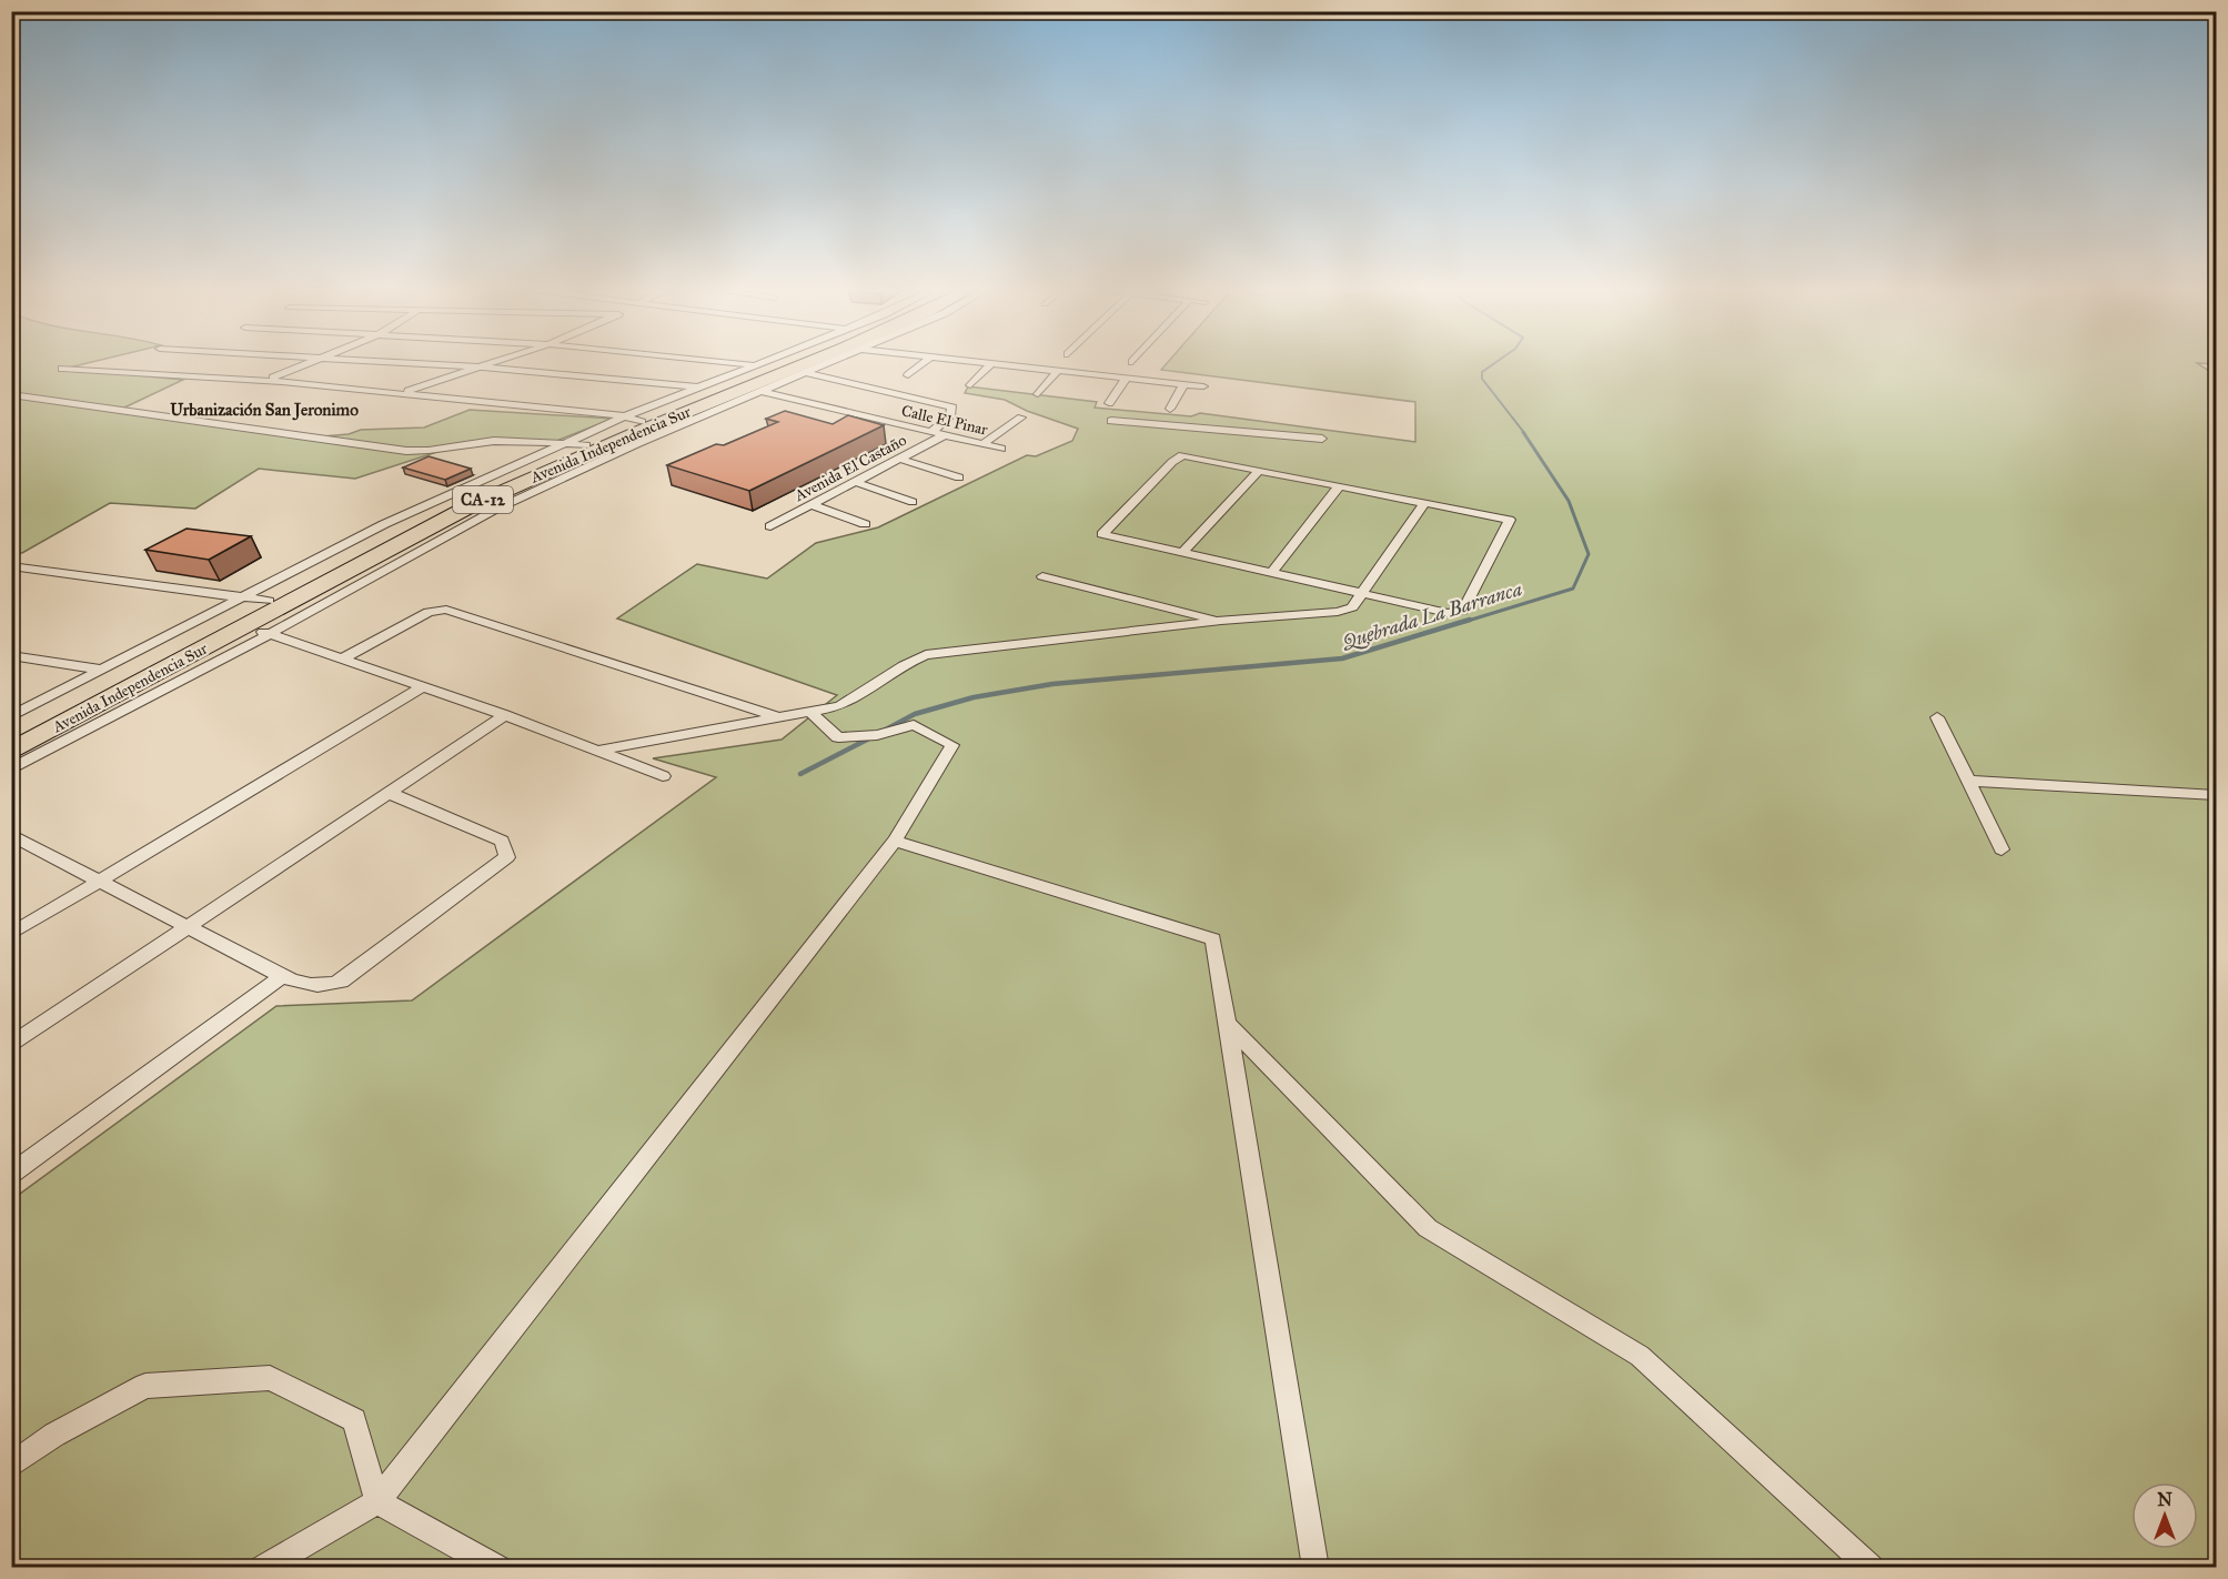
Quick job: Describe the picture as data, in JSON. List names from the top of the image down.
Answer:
{
  "streets": {
    "highway": ["Avenida Independencia Sur", "CA-12"],
    "street": ["Calle El Pinar", "Avenida El Castaño"]
  },
  "crossings": [
    ["Calle El Pinar", "Avenida Independencia Sur"],
    ["Calle El Pinar", "Avenida El Castaño"]
  ],
  "districts": ["Urbanización San Jeronimo"],
  "water": ["Quebrada La Barranca"],
  "north": "top"
}
